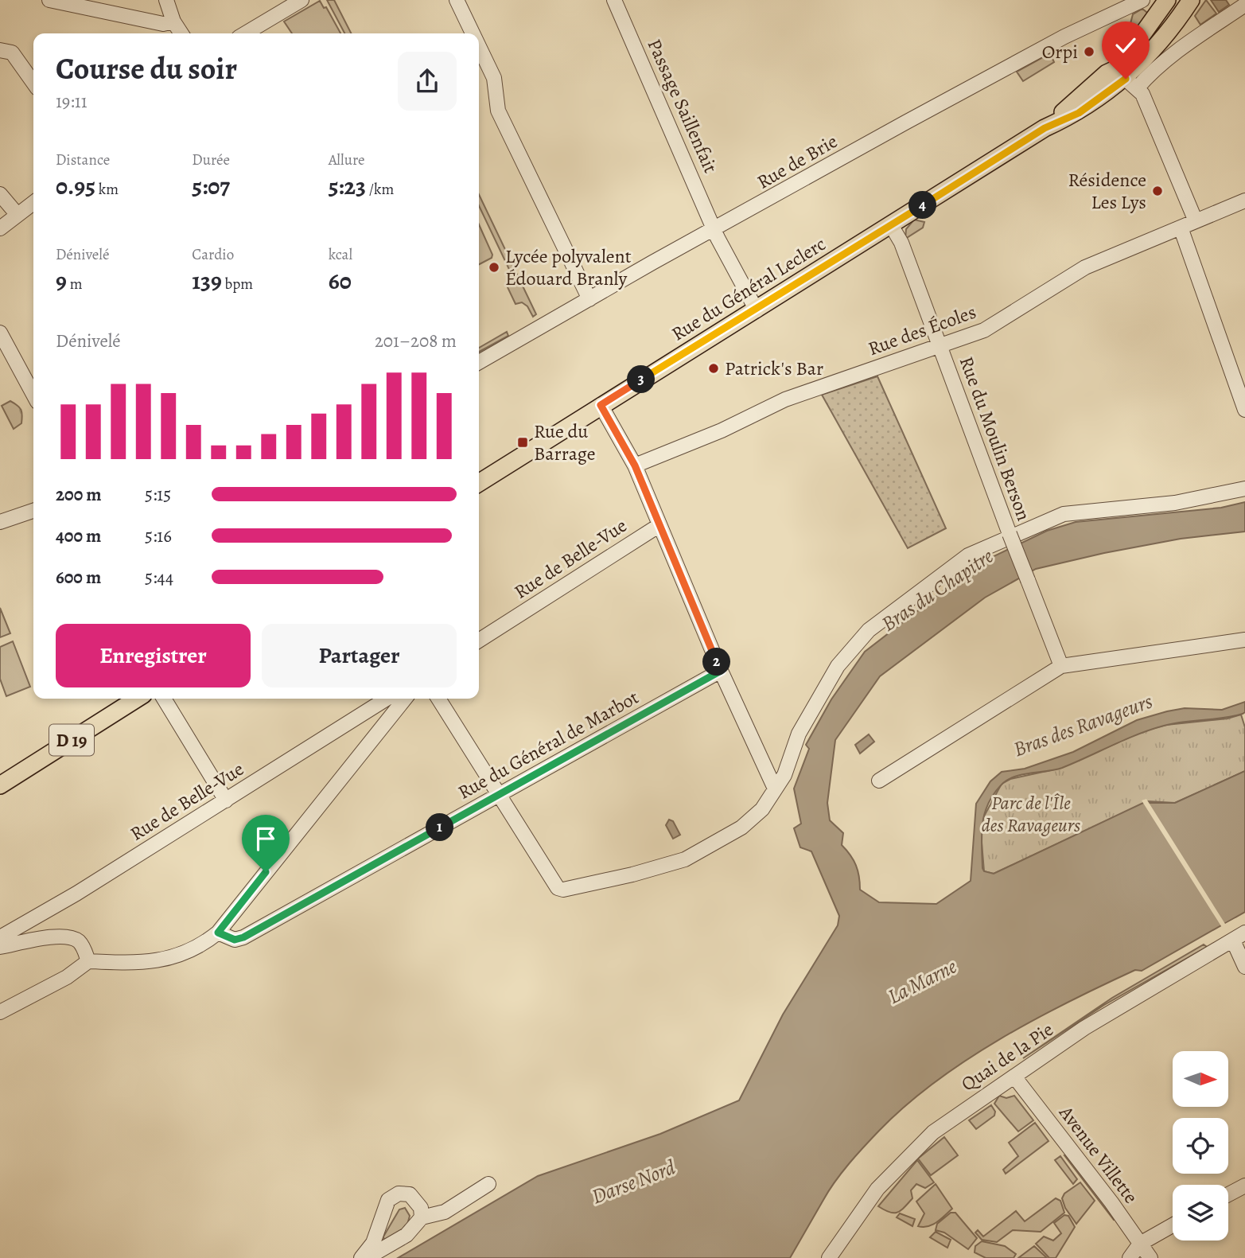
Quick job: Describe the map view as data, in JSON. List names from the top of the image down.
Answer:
{
  "streets": {
    "main road": ["Rue du Général Leclerc", "D 19"],
    "street": [
      "Passage Saillenfait",
      "Rue de Brie",
      "Rue des Écoles",
      "Rue du Moulin Berson",
      "Rue de Belle-Vue",
      "Rue du Général de Marbot",
      "Quai de la Pie",
      "Avenue Villette"
    ]
  },
  "crossings": [
    ["Passage Saillenfait", "Rue de Brie"],
    ["Passage Saillenfait", "Rue du Général Leclerc"],
    ["Rue du Général Leclerc", "Rue du Moulin Berson"],
    ["Rue des Écoles", "Rue du Moulin Berson"],
    ["Quai de la Pie", "Avenue Villette"]
  ],
  "water": [
    "Bras du Chapitre",
    "Bras des Ravageurs",
    "La Marne",
    "Darse Nord"
  ],
  "parks": ["Parc de l'Île des Ravageurs"],
  "places": {
    "other": [
      "Orpi",
      "Résidence Les Lys",
      "Lycée polyvalent Édouard Branly",
      "Patrick's Bar"
    ],
    "transit": ["Rue du Barrage"]
  },
  "north": "right",
  "page": {
    "heading": ["Course du soir", "19:11"],
    "stats": [
      ["Distance", "0.95 km"],
      ["Durée", "5:07"],
      ["Allure", "5:23 /km"],
      ["Dénivelé", "9 m"],
      ["Cardio", "139 bpm"],
      ["kcal", "60"]
    ],
    "pins": [
      "4",
      "3",
      "2",
      "1"
    ],
    "chart": ["Dénivelé", "201–208 m"],
    "list": [
      {
        "name": "200 m",
        "note": "5:15"
      },
      {
        "name": "400 m",
        "note": "5:16"
      },
      {
        "name": "600 m",
        "note": "5:44"
      }
    ],
    "buttons": ["Enregistrer", "Partager"]
  }
}
